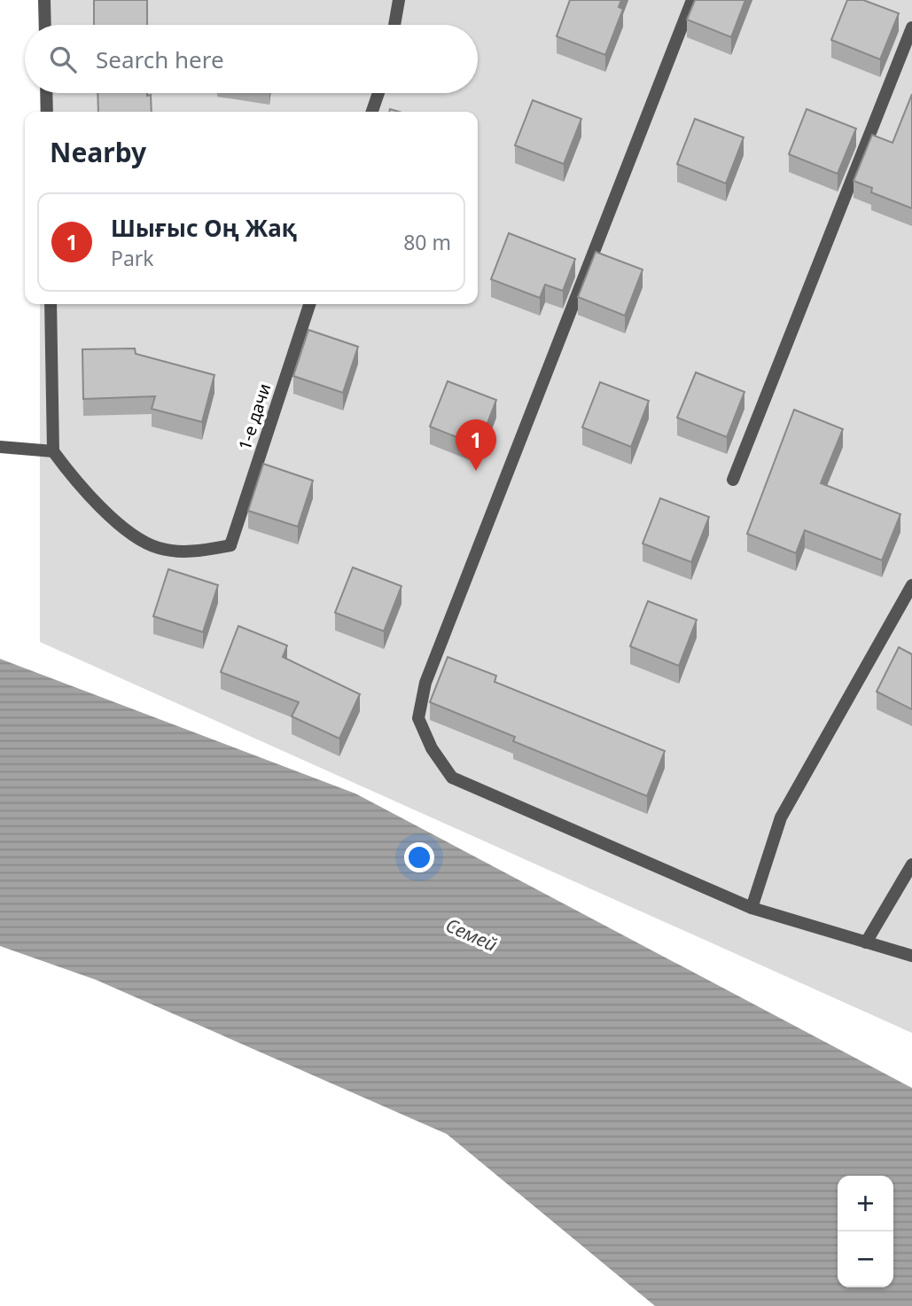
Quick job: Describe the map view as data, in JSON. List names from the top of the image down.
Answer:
{
  "streets": {
    "street": ["1-е дачи"]
  },
  "water": ["Семей"],
  "page": {
    "search": "Search here",
    "heading": "Nearby",
    "list": [
      {
        "mark": "1",
        "name": "Шығыс Оң Жақ",
        "note": "Park",
        "value": "80 m"
      }
    ],
    "pins": "1",
    "map_buttons": ["+", "−"]
  }
}
